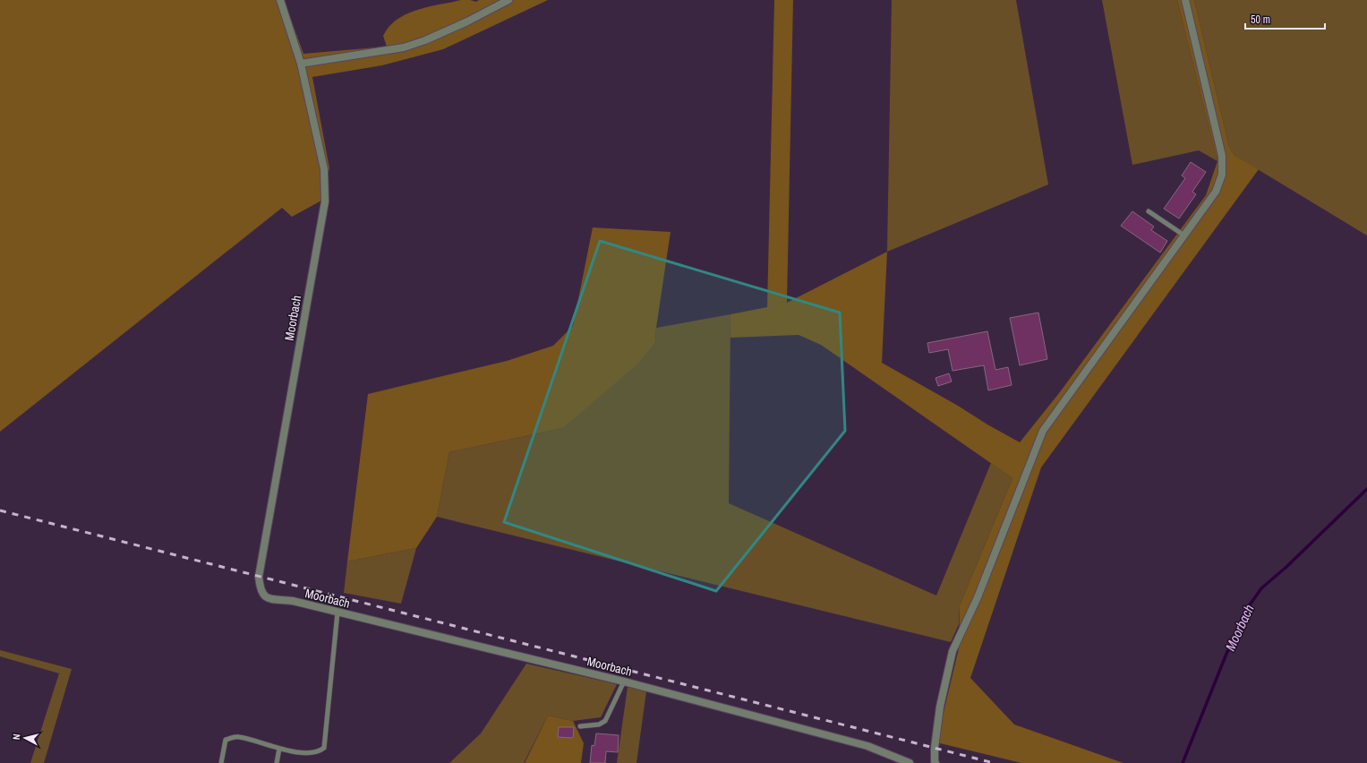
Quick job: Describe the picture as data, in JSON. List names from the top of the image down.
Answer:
{
  "streets": {
    "street": ["Moorbach"]
  },
  "water": ["Moorbach"],
  "scale_bar": "50 m",
  "north": "left"
}
